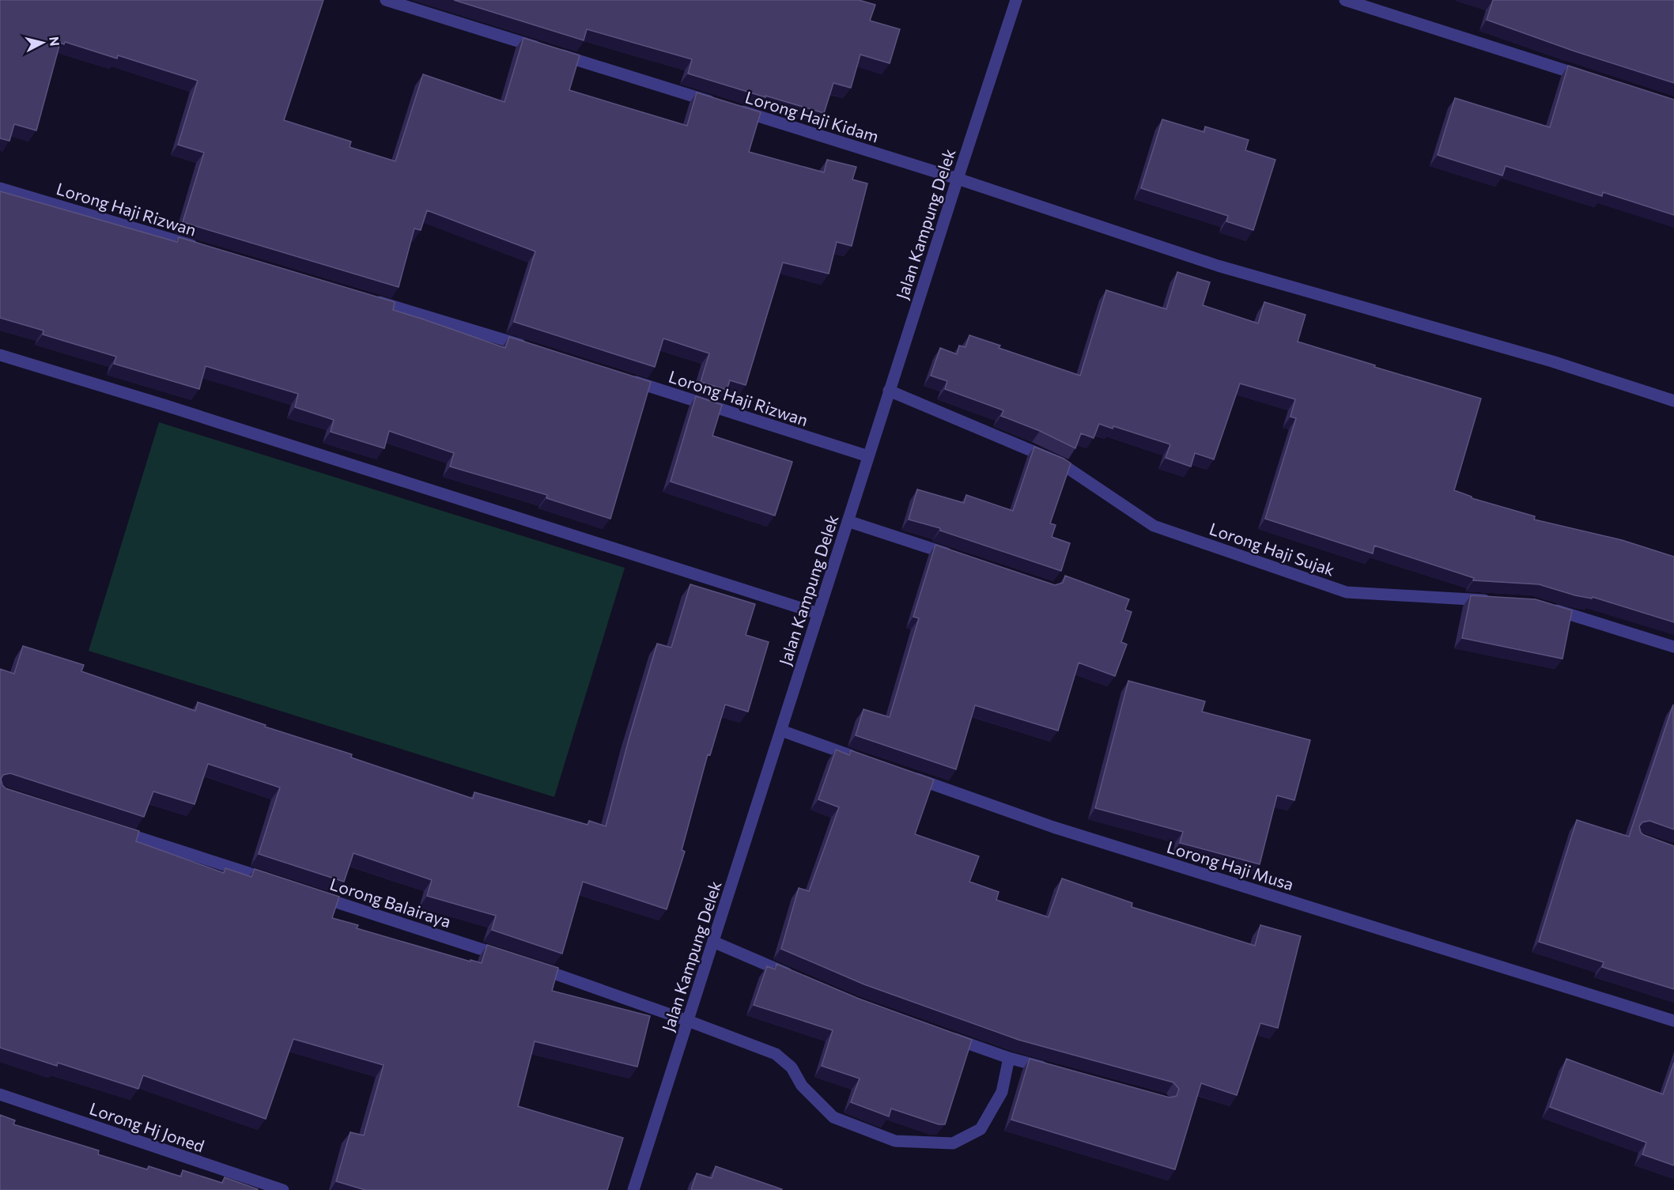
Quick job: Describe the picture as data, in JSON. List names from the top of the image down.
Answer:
{
  "streets": {
    "street": [
      "Lorong Haji Kidam",
      "Lorong Haji Rizwan",
      "Jalan Kampung Delek",
      "Lorong Haji Sujak",
      "Lorong Haji Musa",
      "Lorong Balairaya",
      "Lorong Hj Joned"
    ]
  },
  "crossings": [
    ["Lorong Haji Kidam", "Jalan Kampung Delek"],
    ["Lorong Haji Rizwan", "Jalan Kampung Delek"],
    ["Jalan Kampung Delek", "Lorong Haji Sujak"]
  ],
  "north": "right"
}
